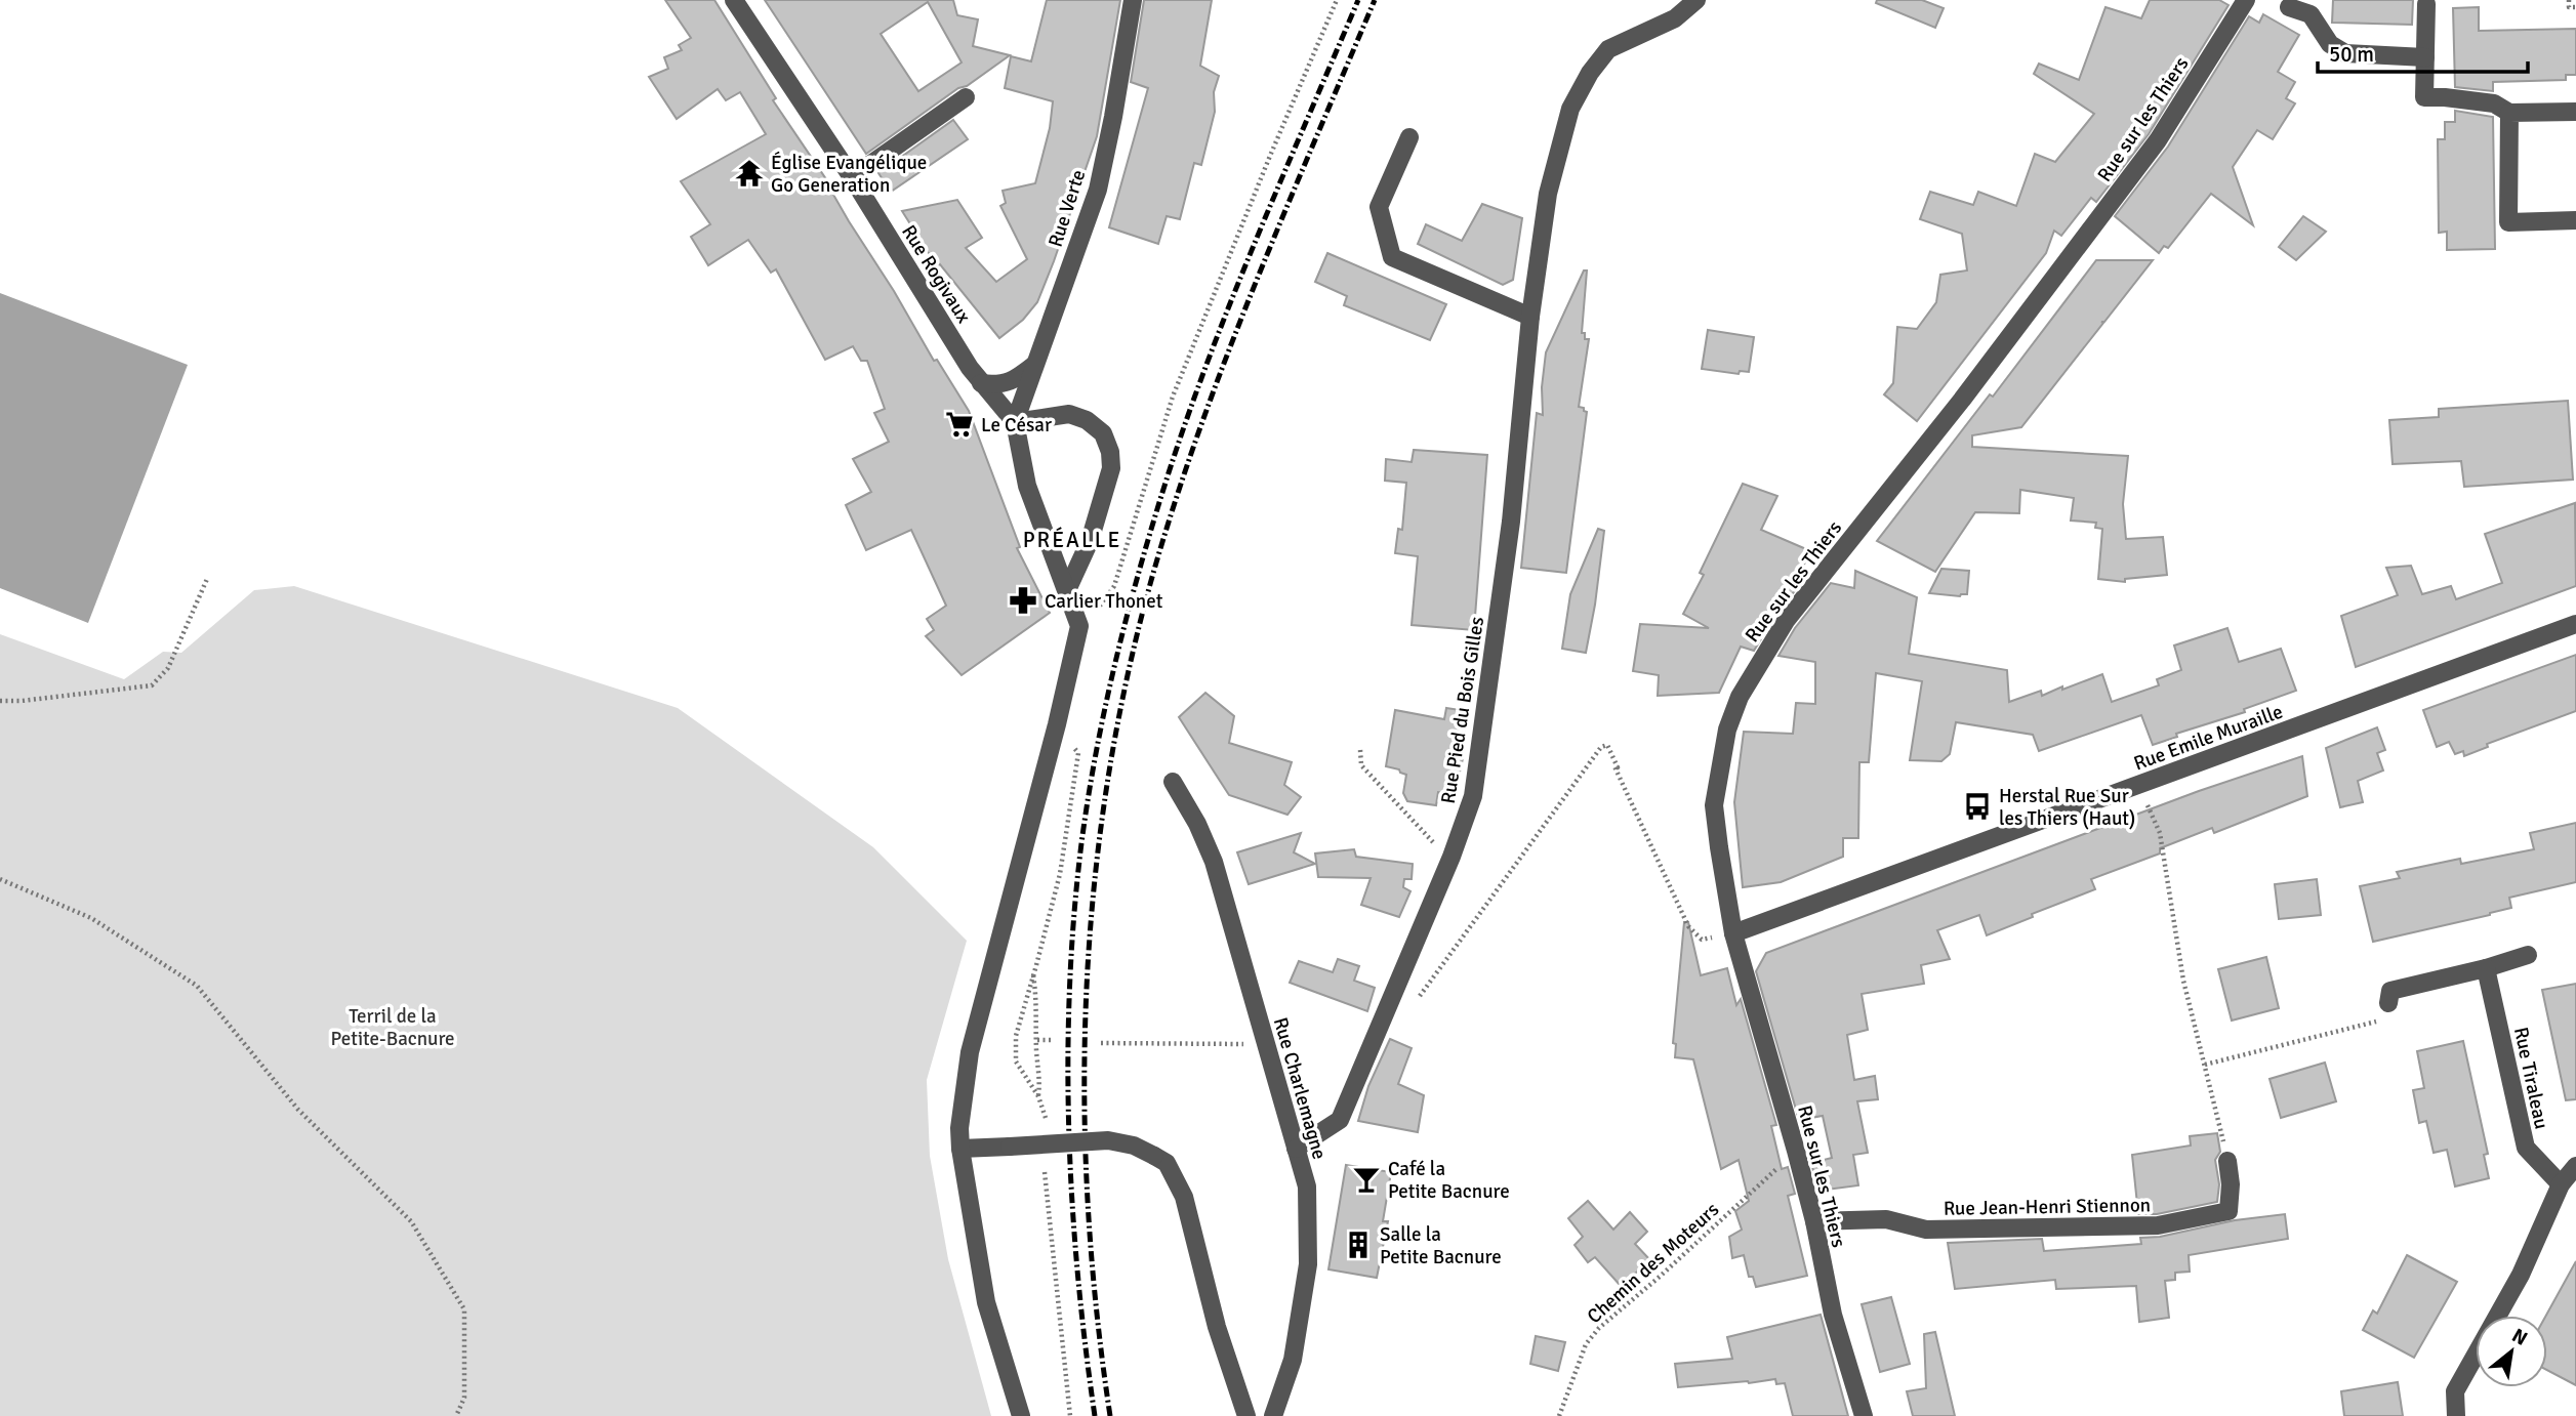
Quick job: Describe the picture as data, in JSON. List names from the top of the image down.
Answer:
{
  "streets": {
    "street": [
      "Rue sur les Thiers",
      "Rue Verte",
      "Rue Rogivaux",
      "Rue Pied du Bois Gilles",
      "Rue Emile Muraille",
      "Rue Tiraleau",
      "Rue Charlemagne",
      "Rue Jean-Henri Stiennon"
    ],
    "path": ["Chemin des Moteurs"]
  },
  "crossings": [
    ["Rue sur les Thiers", "Rue Emile Muraille"],
    ["Rue sur les Thiers", "Rue Jean-Henri Stiennon"],
    ["Rue sur les Thiers", "Chemin des Moteurs"],
    ["Rue Verte", "Rue Rogivaux"],
    ["Rue Pied du Bois Gilles", "Rue Charlemagne"]
  ],
  "districts": ["PRÉALLE"],
  "parks": ["Terril de la Petite-Bacnure"],
  "places": {
    "temple": ["Église Evangélique Go Generation"],
    "supermarket": ["Le César"],
    "pharmacy": ["Carlier Thonet"],
    "bus stop": ["Herstal Rue Sur les Thiers (Haut)"],
    "bar": ["Café la Petite Bacnure"],
    "building": ["Salle la Petite Bacnure"]
  },
  "scale_bar": "50 m",
  "north": "top right"
}
